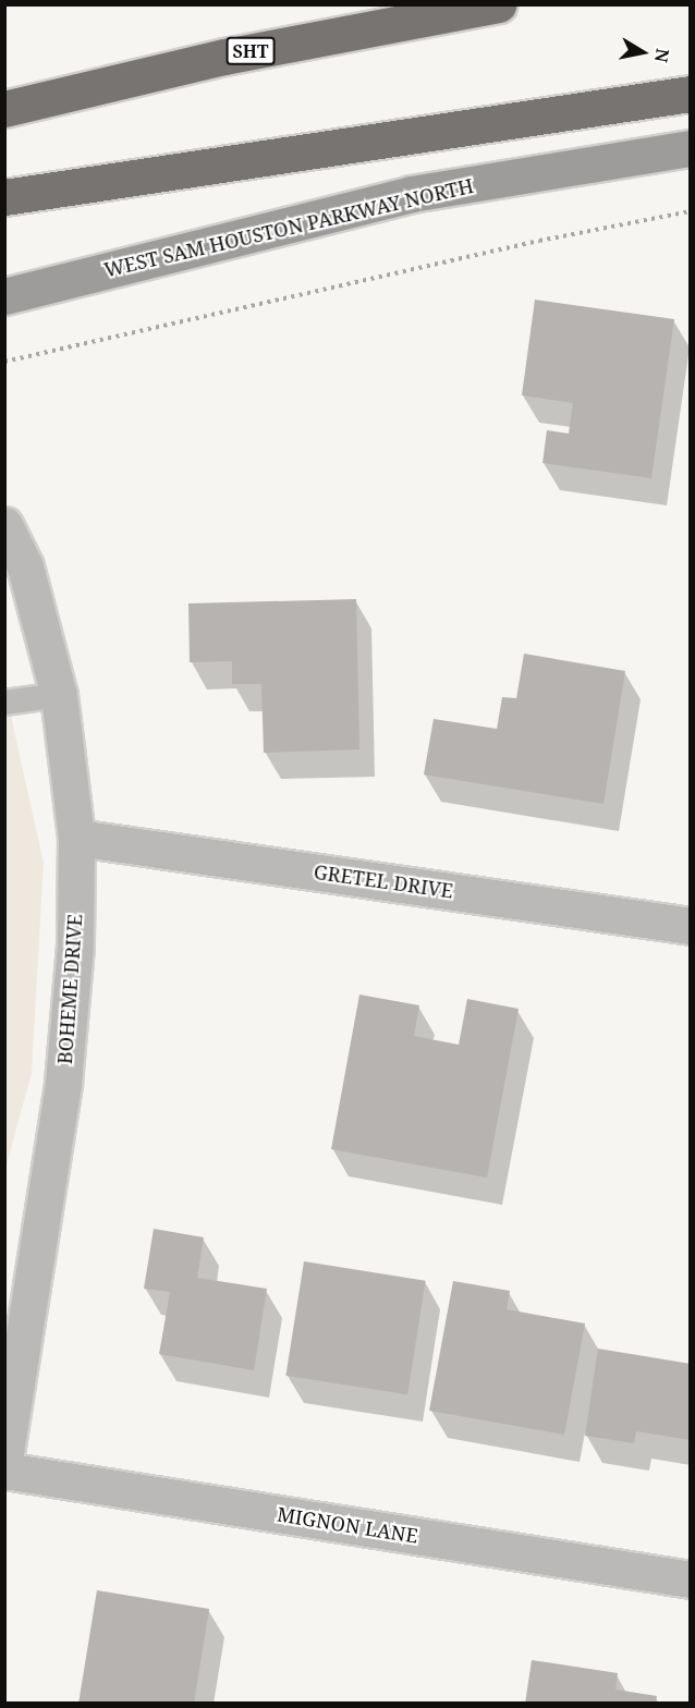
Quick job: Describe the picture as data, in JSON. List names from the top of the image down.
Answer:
{
  "streets": {
    "highway": ["SHT"],
    "main road": ["WEST SAM HOUSTON PARKWAY NORTH"],
    "street": ["GRETEL DRIVE", "BOHEME DRIVE", "MIGNON LANE"]
  },
  "crossings": [
    ["GRETEL DRIVE", "BOHEME DRIVE"],
    ["BOHEME DRIVE", "MIGNON LANE"]
  ],
  "north": "right"
}
